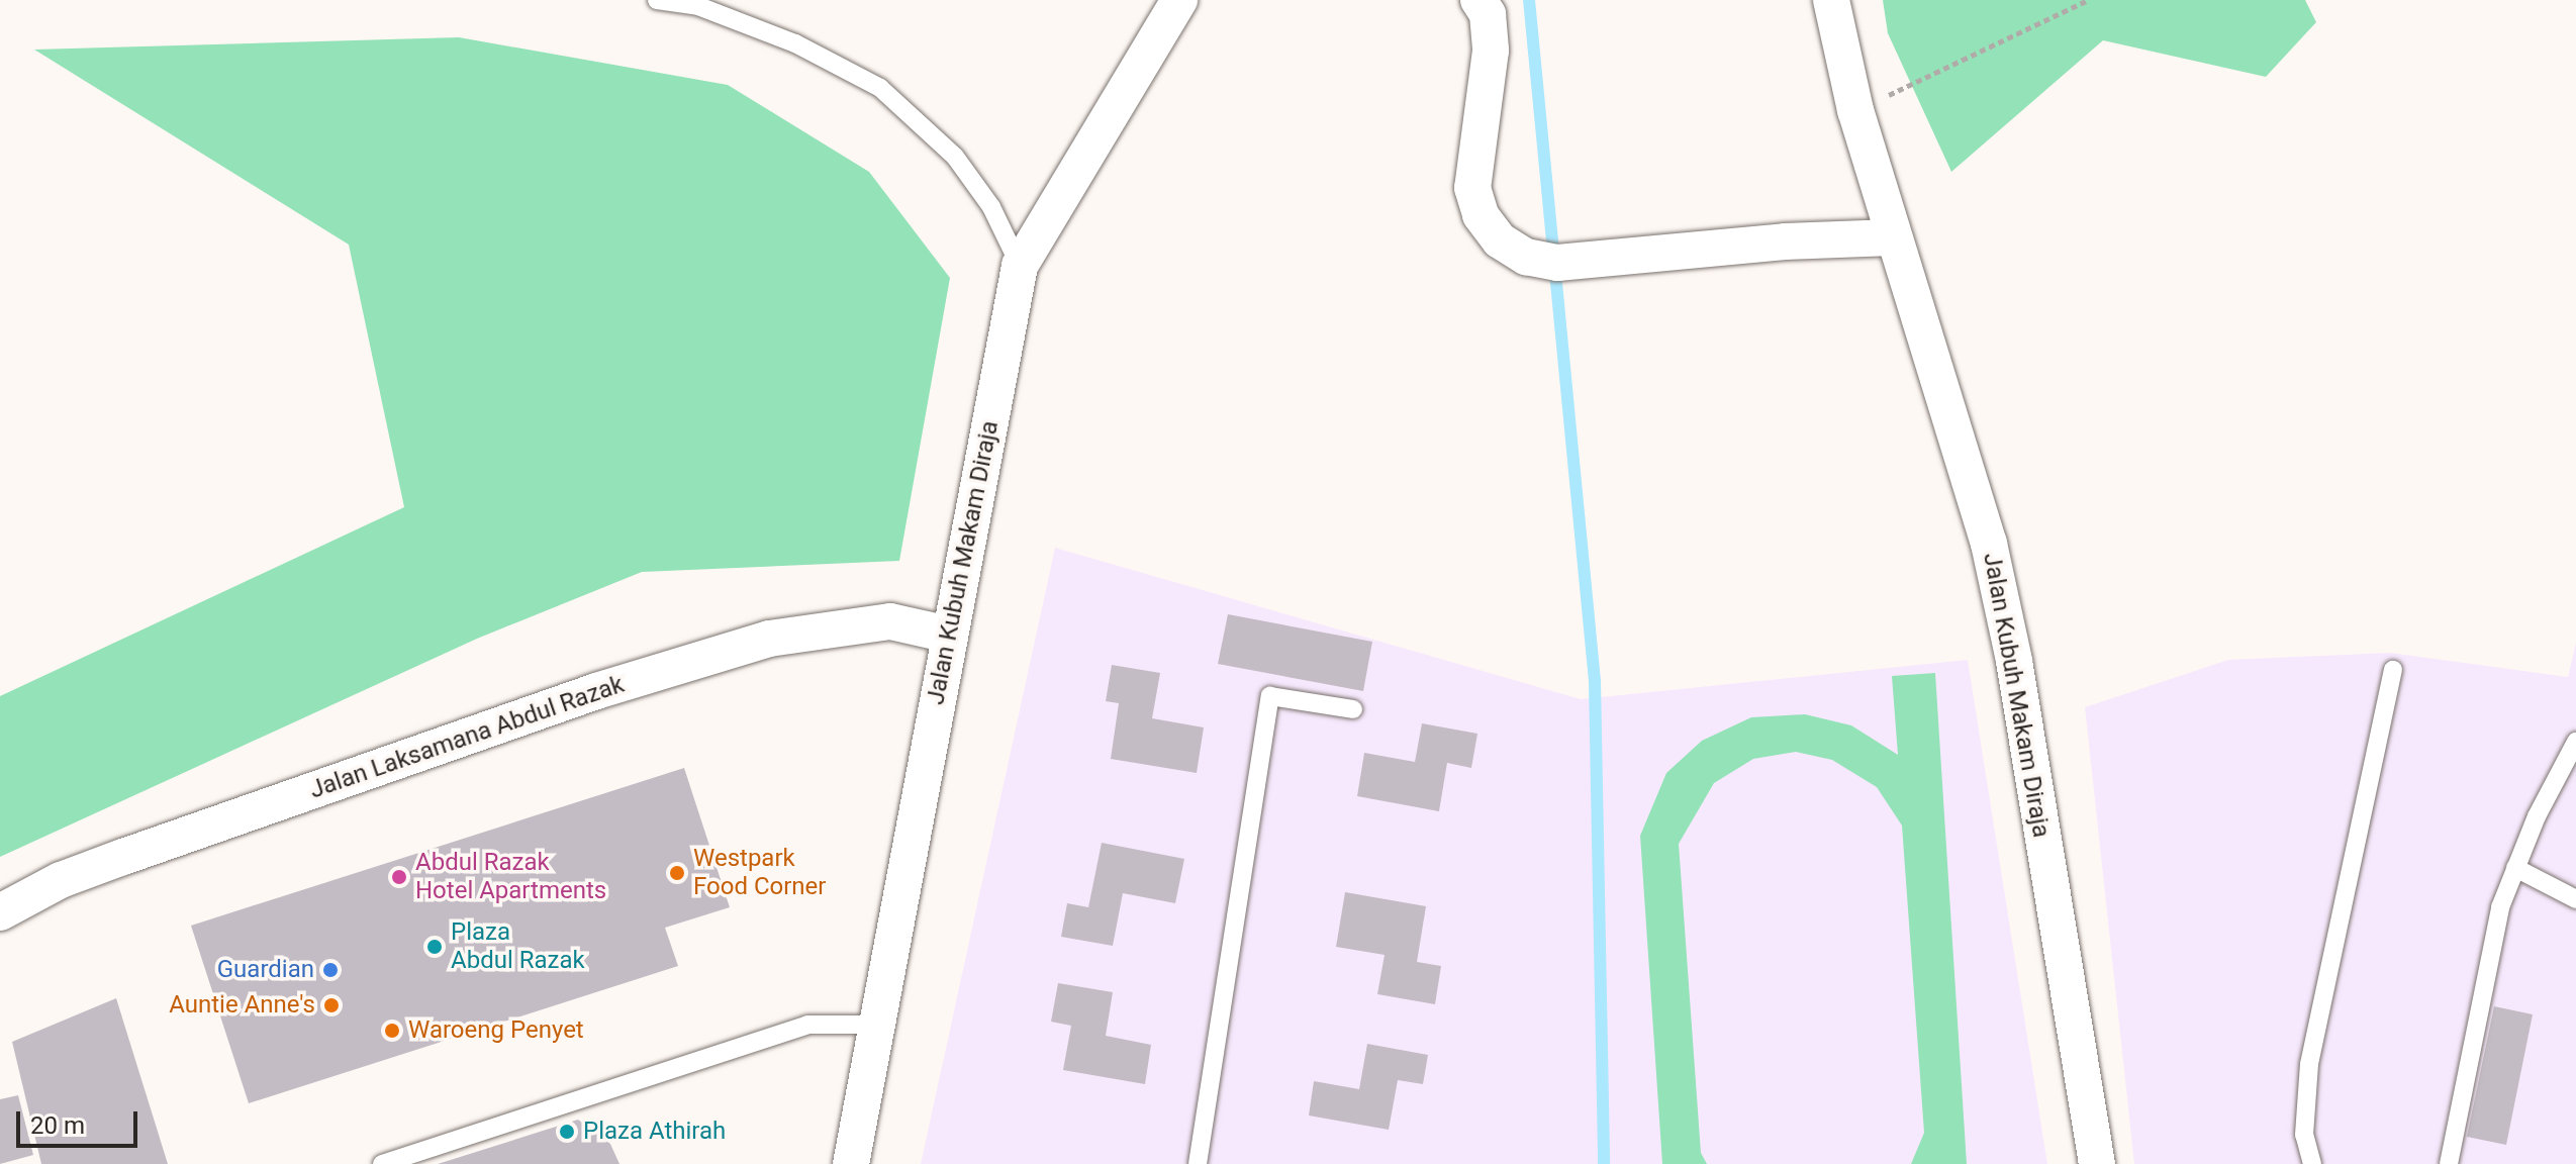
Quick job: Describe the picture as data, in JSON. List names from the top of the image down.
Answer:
{
  "streets": {
    "street": ["Jalan Kubuh Makam Diraja", "Jalan Laksamana Abdul Razak"]
  },
  "crossings": [
    ["Jalan Kubuh Makam Diraja", "Jalan Laksamana Abdul Razak"]
  ],
  "places": [
    "Westpark Food Corner",
    "Abdul Razak Hotel Apartments",
    "Plaza Abdul Razak",
    "Guardian",
    "Auntie Anne's",
    "Waroeng Penyet",
    "Plaza Athirah"
  ],
  "scale_bar": "20 m"
}
